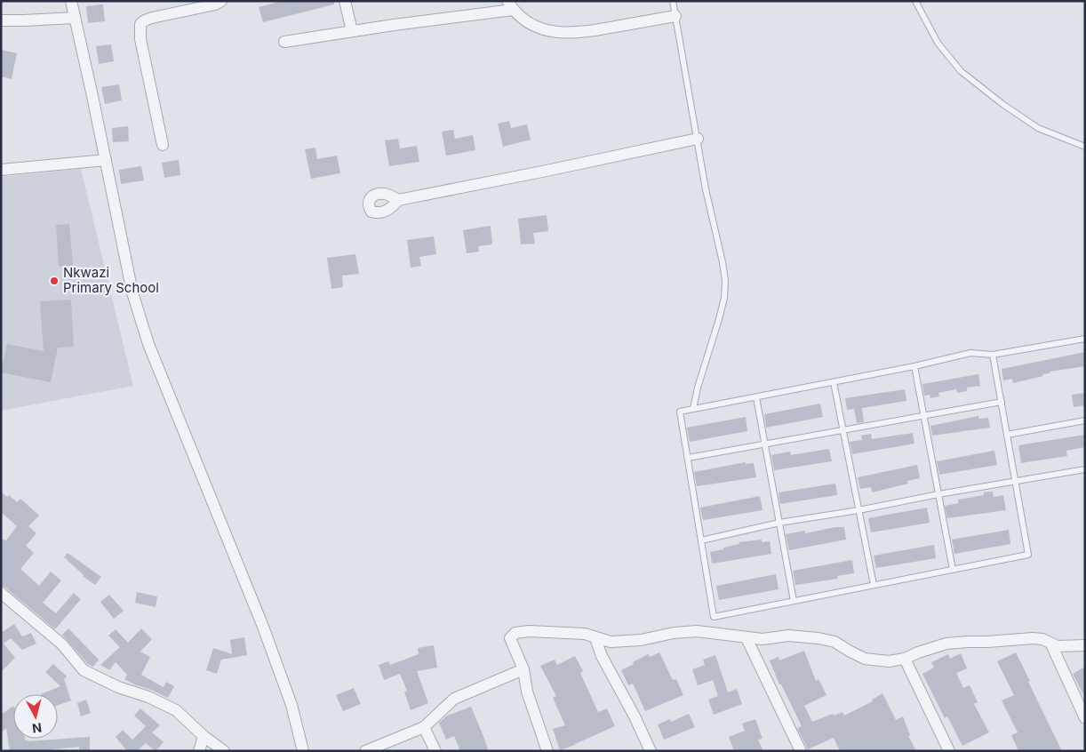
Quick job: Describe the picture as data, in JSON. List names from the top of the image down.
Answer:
{
  "places": ["Nkwazi Primary School"],
  "north": "bottom"
}
